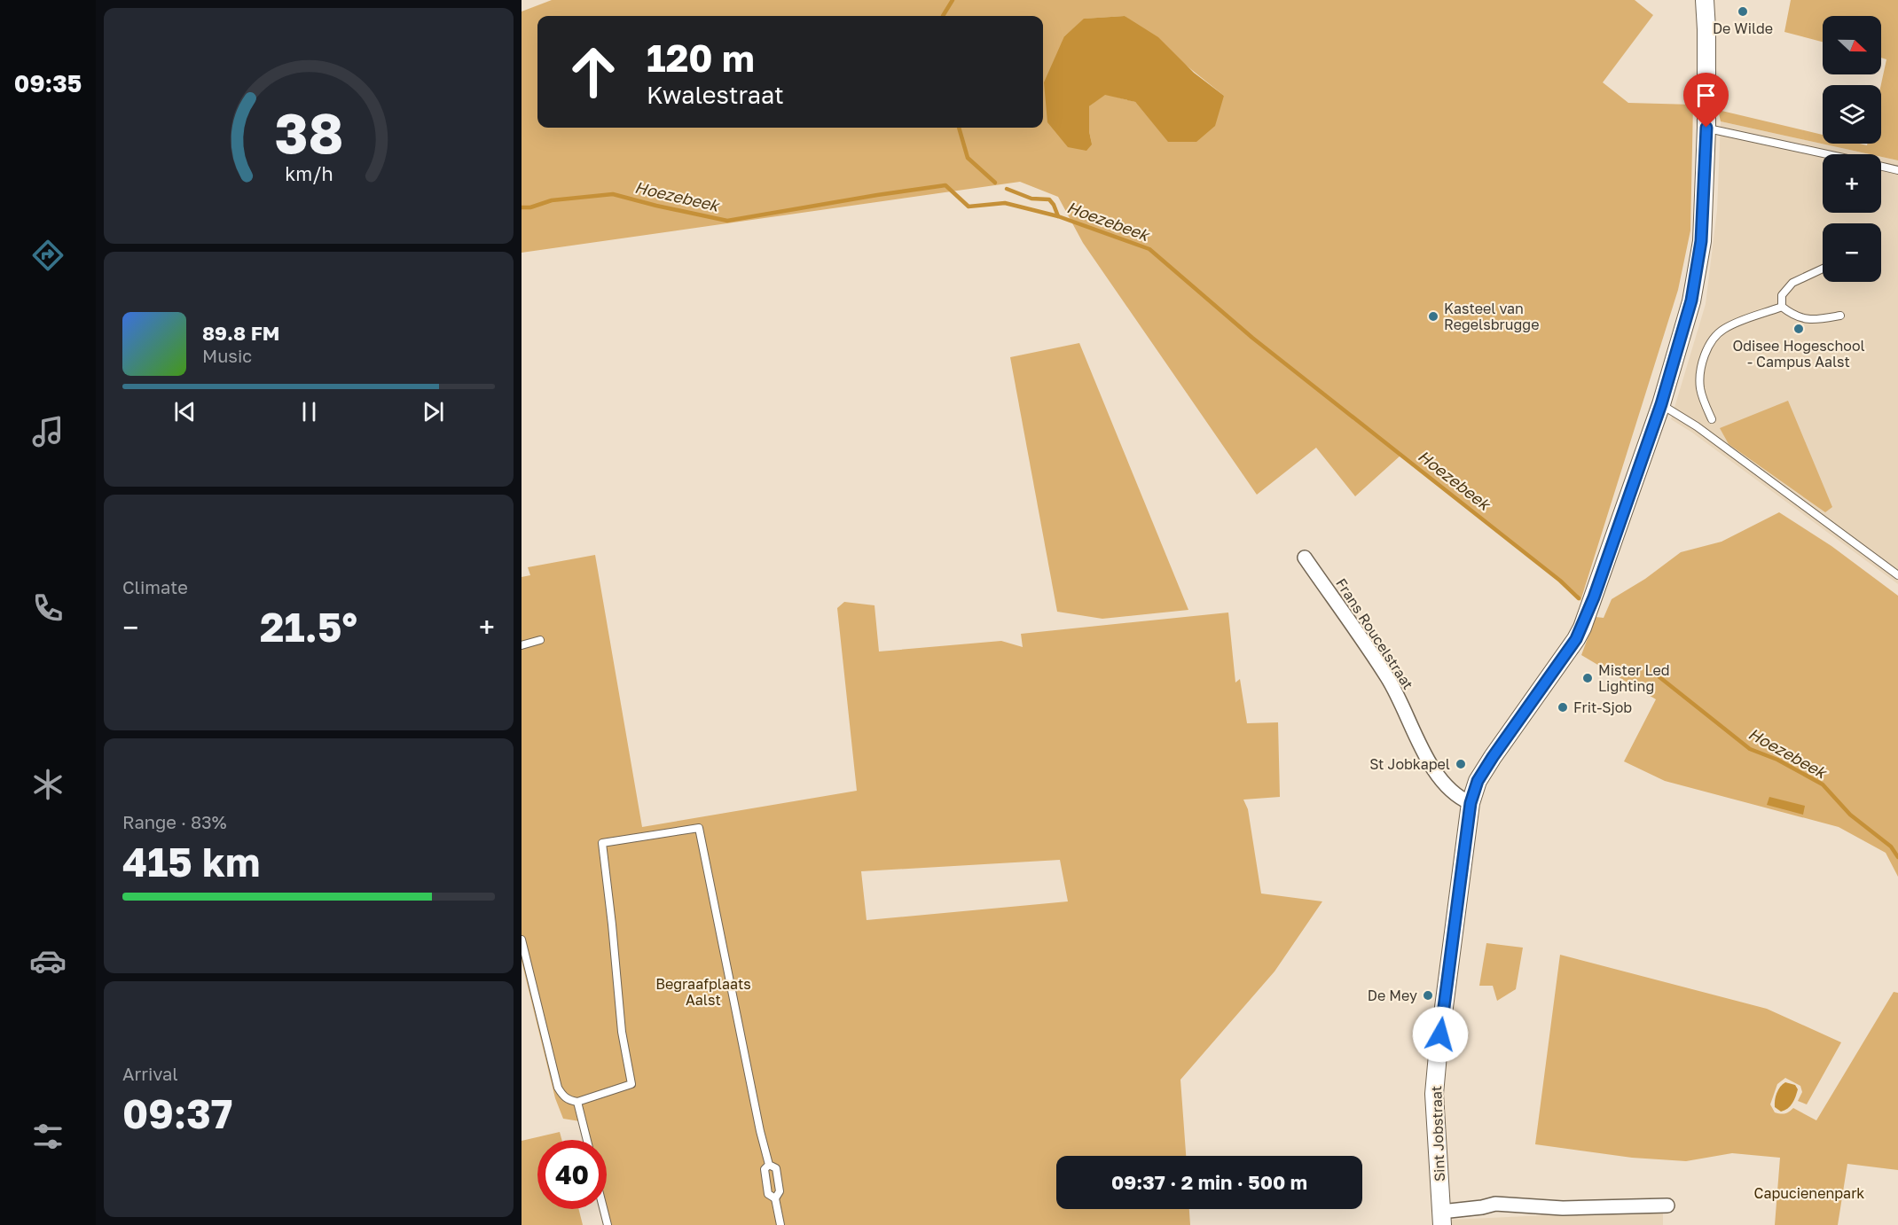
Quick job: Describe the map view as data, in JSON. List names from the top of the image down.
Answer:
{
  "streets": {
    "street": ["Frans Roucelstraat", "Sint Jobstraat"]
  },
  "crossings": [
    ["Frans Roucelstraat", "Sint Jobstraat"]
  ],
  "water": ["Hoezebeek"],
  "parks": ["Begraafplaats Aalst", "Capucienenpark"],
  "places": [
    "De Wilde",
    "Kasteel van Regelsbrugge",
    "Odisee Hogeschool - Campus Aalst",
    "Mister Led Lighting",
    "Frit-Sjob",
    "St Jobkapel",
    "De Mey"
  ],
  "north": "right",
  "page": {
    "tabs": "09:35",
    "map_buttons": ["+", "−"],
    "turn": ["120 m", "Kwalestraat"],
    "song": ["89.8 FM", "Music"],
    "tile": [
      "Climate",
      ["Range · 83%", "415 km"],
      ["Arrival", "09:37"]
    ],
    "heat": ["−", "21.5°", "+"],
    "limit": "40",
    "trip": "09:37 · 2 min · 500 m",
    "gauge": ["38", "km/h"]
  }
}
